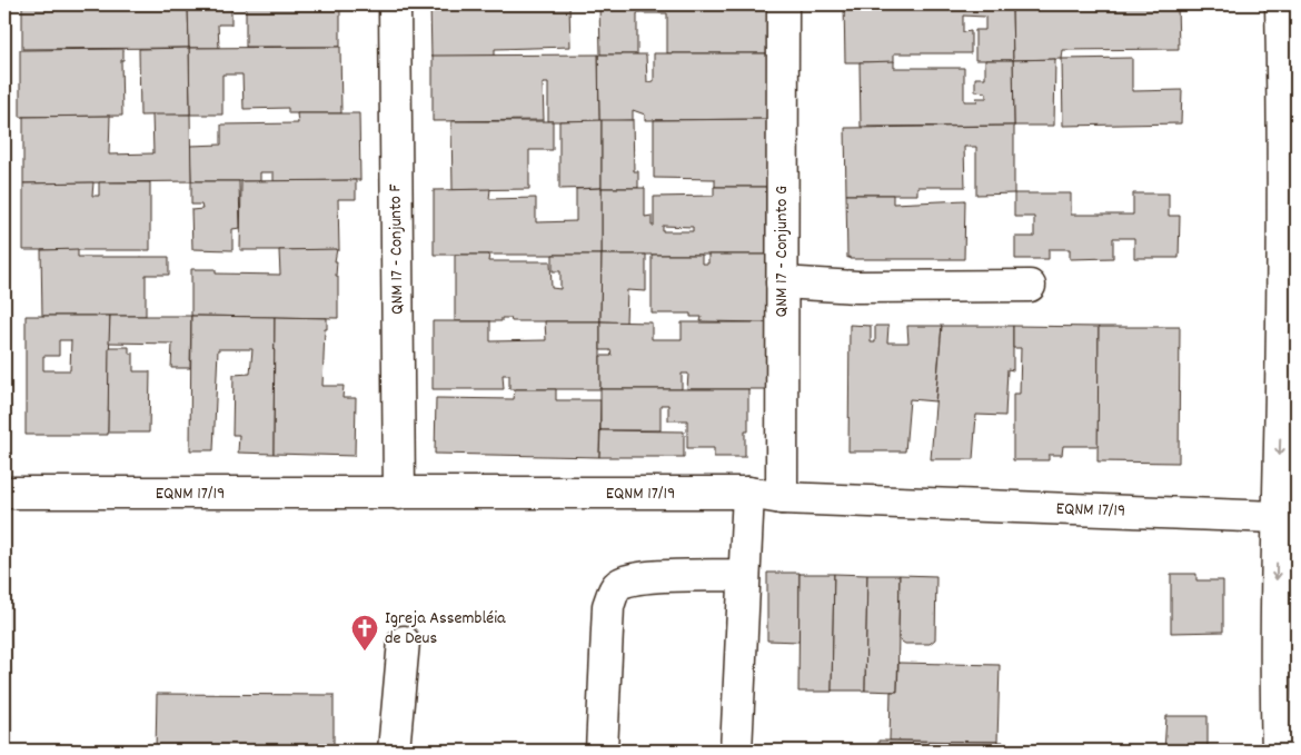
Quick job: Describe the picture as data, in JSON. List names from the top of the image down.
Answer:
{
  "streets": {
    "street": ["QNM 17 - Conjunto F", "QNM 17 - Conjunto G", "EQNM 17/19"]
  },
  "crossings": [
    ["QNM 17 - Conjunto F", "EQNM 17/19"],
    ["QNM 17 - Conjunto G", "EQNM 17/19"]
  ],
  "places": {
    "church": ["Igreja Assembléia de Deus"]
  }
}
